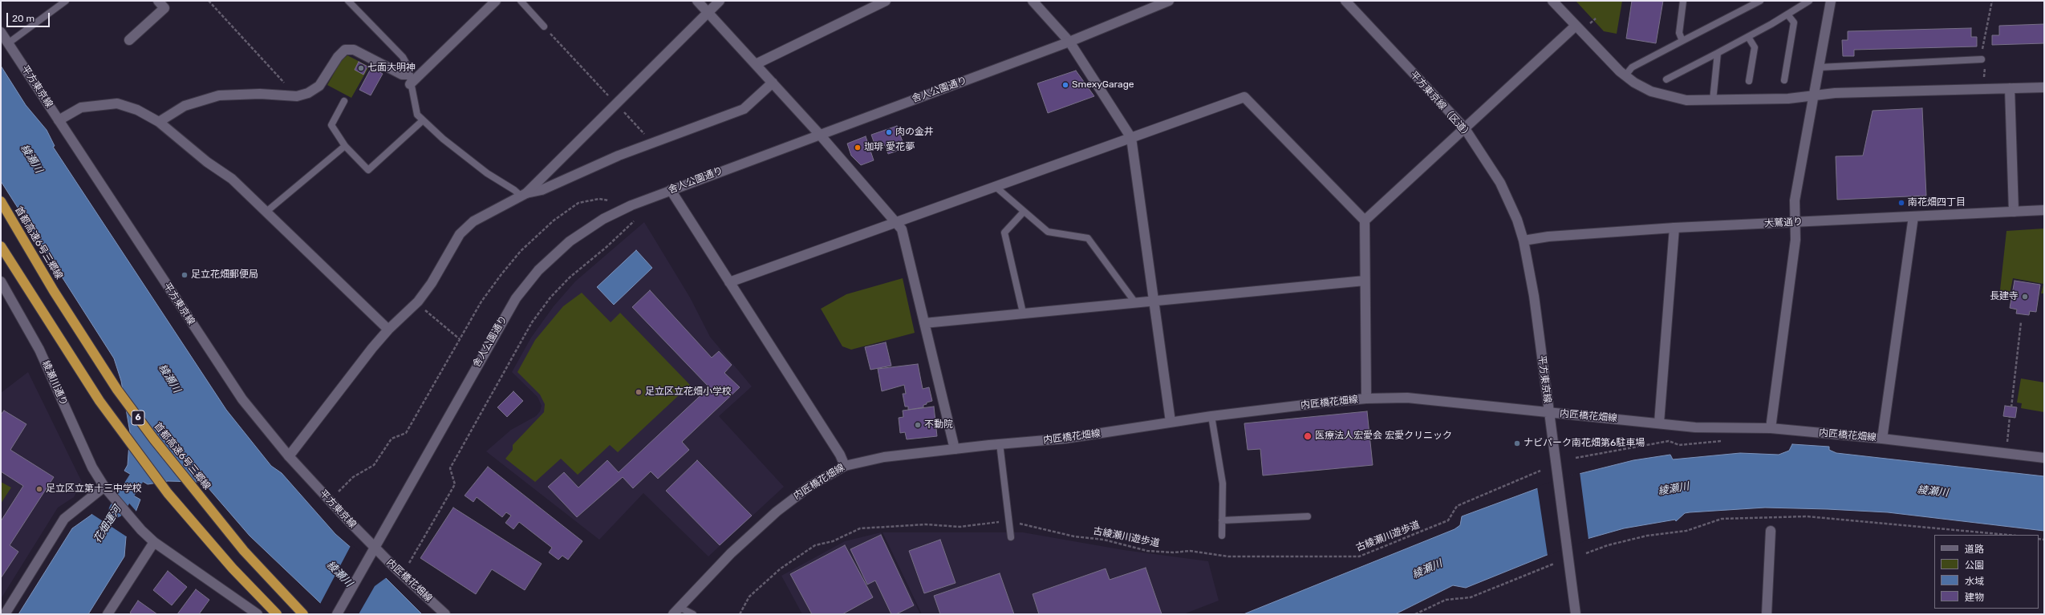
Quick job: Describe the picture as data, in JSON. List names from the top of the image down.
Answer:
{
  "streets": {
    "highway": ["首都高速6号三郷線", "6"],
    "street": [
      "平方東京線",
      "舎人公園通り",
      "平方東京線（区道）",
      "大鷲通り",
      "綾瀬川通り",
      "内匠橋花畑線"
    ],
    "path": ["古綾瀬川遊歩道"]
  },
  "crossings": [
    ["平方東京線", "舎人公園通り"],
    ["平方東京線", "平方東京線（区道）"],
    ["平方東京線", "大鷲通り"],
    ["平方東京線", "内匠橋花畑線"],
    ["舎人公園通り", "内匠橋花畑線"],
    ["平方東京線（区道）", "大鷲通り"]
  ],
  "water": ["綾瀬川", "花畑運河"],
  "places": [
    "七面大明神",
    "SmexyGarage",
    "肉の金井",
    "珈琲 愛花夢",
    "南花畑四丁目",
    "足立花畑郵便局",
    "長建寺",
    "足立区立花畑小学校",
    "不動院",
    "医療法人宏愛会 宏愛クリニック",
    "ナビパーク南花畑第6駐車場",
    "足立区立第十三中学校"
  ],
  "legend": [
    "道路",
    "公園",
    "水域",
    "建物"
  ],
  "scale_bar": "20 m"
}
